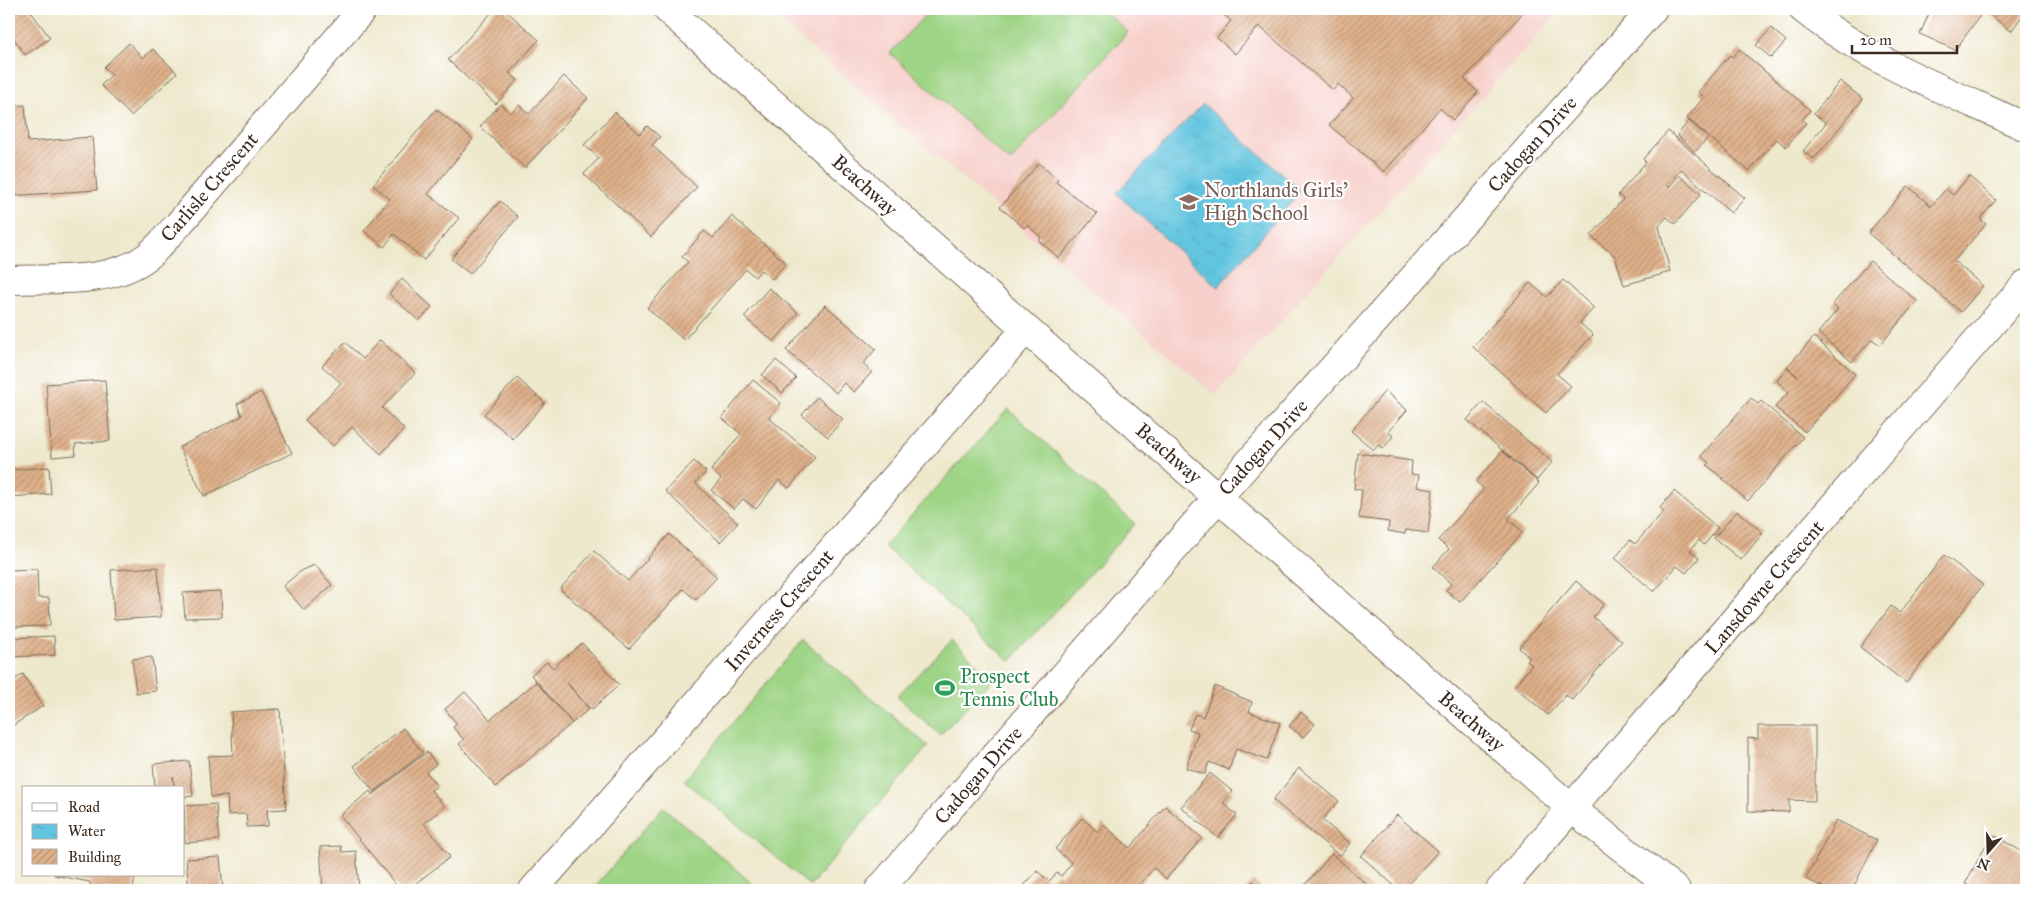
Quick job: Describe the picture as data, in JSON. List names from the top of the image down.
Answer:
{
  "streets": {
    "street": [
      "Cadogan Drive",
      "Beachway",
      "Carlisle Crescent",
      "Lansdowne Crescent",
      "Inverness Crescent"
    ]
  },
  "crossings": [
    ["Cadogan Drive", "Beachway"],
    ["Beachway", "Lansdowne Crescent"],
    ["Beachway", "Inverness Crescent"]
  ],
  "places": {
    "school or university": ["Northlands Girls' High School"],
    "sports": ["Prospect Tennis Club"]
  },
  "legend": ["Road", "Water", "Building"],
  "scale_bar": "20 m",
  "north": "bottom"
}
